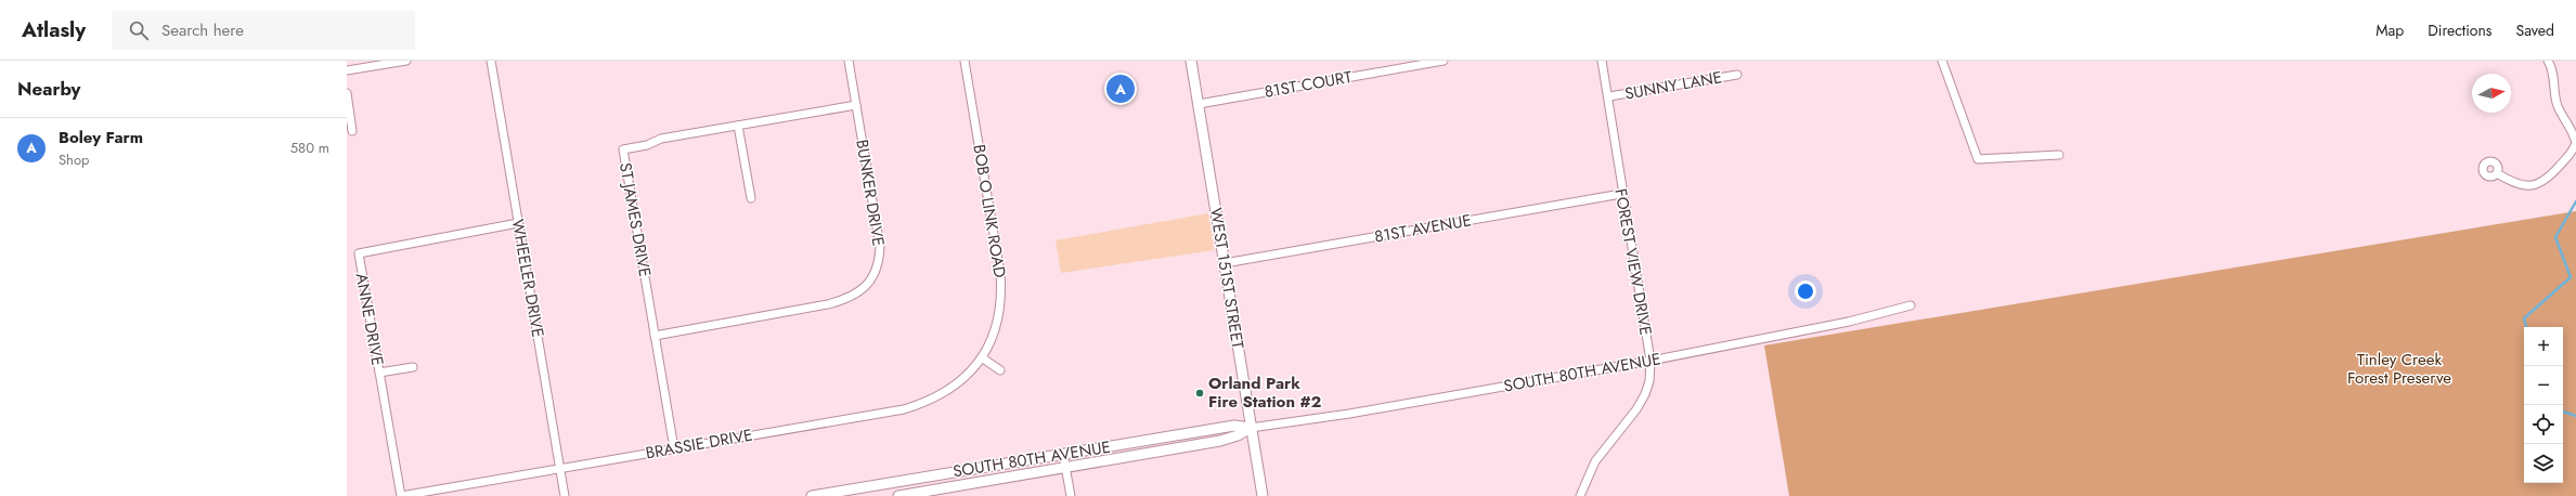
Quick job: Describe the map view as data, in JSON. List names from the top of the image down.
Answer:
{
  "streets": {
    "street": [
      "81ST COURT",
      "SUNNY LANE",
      "BUNKER DRIVE",
      "BOB O LINK ROAD",
      "ST JAMES DRIVE",
      "81ST AVENUE",
      "FOREST VIEW DRIVE",
      "WHEELER DRIVE",
      "WEST 151ST STREET",
      "ANNE DRIVE",
      "SOUTH 80TH AVENUE",
      "BRASSIE DRIVE"
    ]
  },
  "crossings": [
    ["81ST COURT", "WEST 151ST STREET"],
    ["SUNNY LANE", "FOREST VIEW DRIVE"],
    ["BUNKER DRIVE", "ST JAMES DRIVE"],
    ["BOB O LINK ROAD", "BRASSIE DRIVE"],
    ["ST JAMES DRIVE", "BRASSIE DRIVE"],
    ["81ST AVENUE", "FOREST VIEW DRIVE"],
    ["81ST AVENUE", "WEST 151ST STREET"],
    ["FOREST VIEW DRIVE", "SOUTH 80TH AVENUE"],
    ["WHEELER DRIVE", "ANNE DRIVE"],
    ["WHEELER DRIVE", "BRASSIE DRIVE"],
    ["WEST 151ST STREET", "SOUTH 80TH AVENUE"],
    ["ANNE DRIVE", "BRASSIE DRIVE"]
  ],
  "parks": ["Tinley Creek Forest Preserve"],
  "places": ["Orland Park Fire Station #2"],
  "north": "right",
  "page": {
    "header": "Atlasly",
    "search": "Search here",
    "nav": ["Map", "Directions", "Saved"],
    "heading": "Nearby",
    "pins": "A",
    "list": [
      {
        "mark": "A",
        "name": "Boley Farm",
        "note": "Shop",
        "value": "580 m"
      }
    ],
    "map_buttons": ["+", "−"]
  }
}
